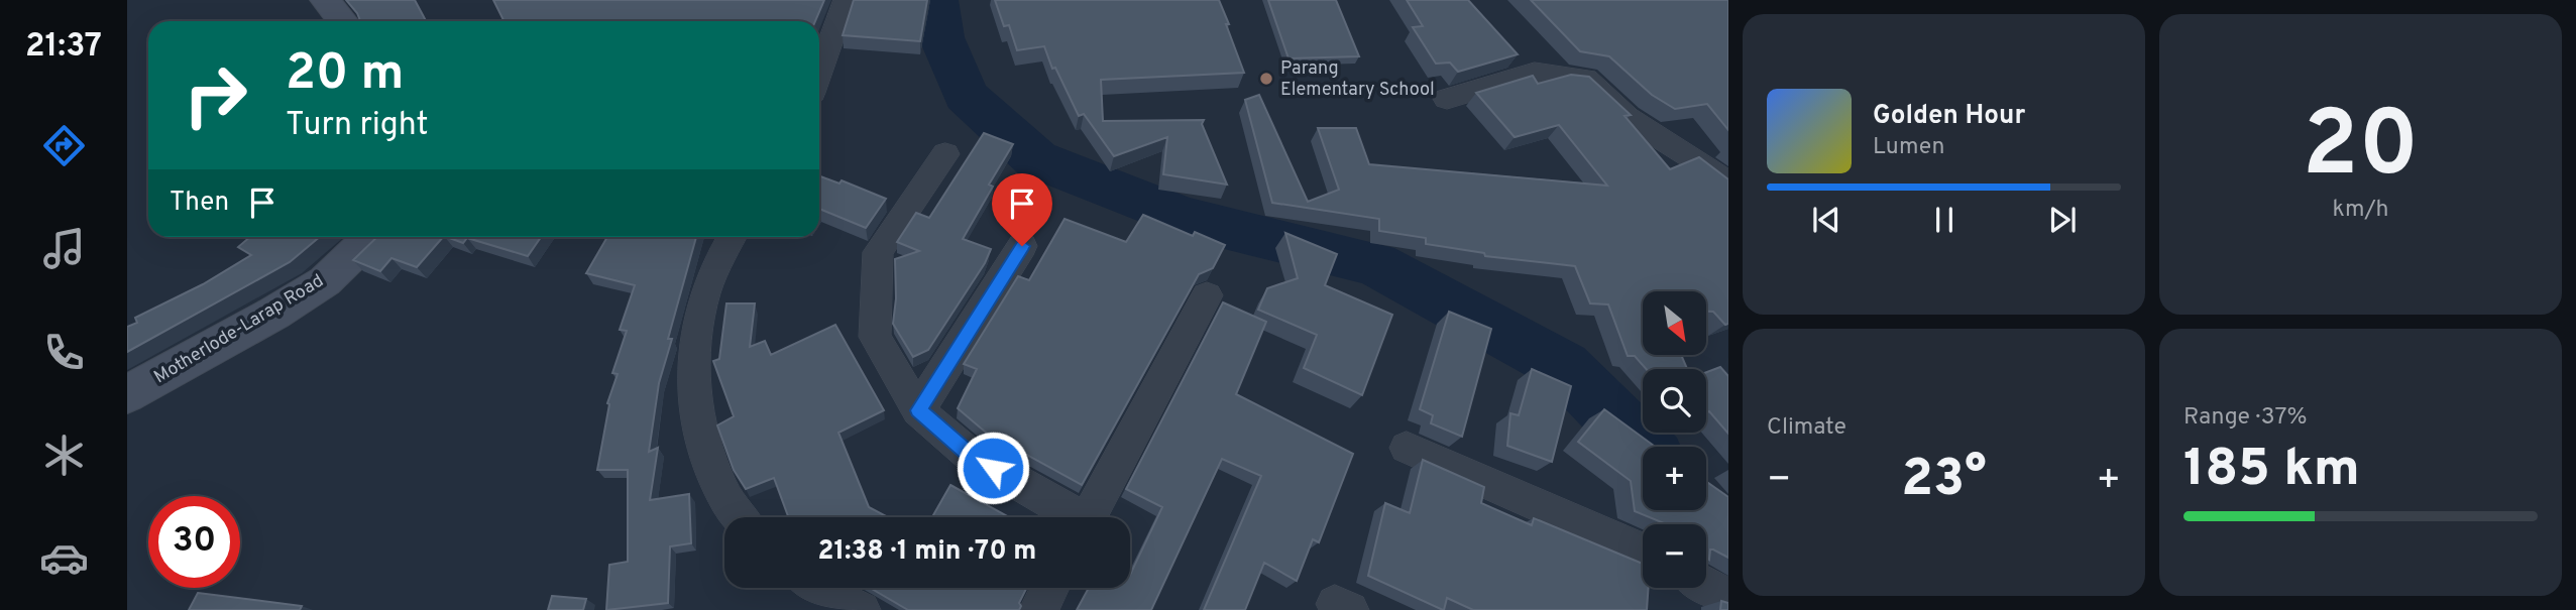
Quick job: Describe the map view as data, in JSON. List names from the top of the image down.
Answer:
{
  "streets": {
    "street": ["Motherlode-Larap Road"]
  },
  "places": ["Parang Elementary School"],
  "north": "bottom right",
  "page": {
    "tabs": "21:37",
    "tile": [
      ["20", "km/h"],
      "Climate",
      ["Range · 37%", "185 km"]
    ],
    "turn": ["20 m", "Turn right"],
    "song": ["Golden Hour", "Lumen"],
    "then": "Then",
    "map_buttons": ["+", "−"],
    "heat": ["−", "23°", "+"],
    "limit": "30",
    "trip": "21:38 · 1 min · 70 m"
  }
}
